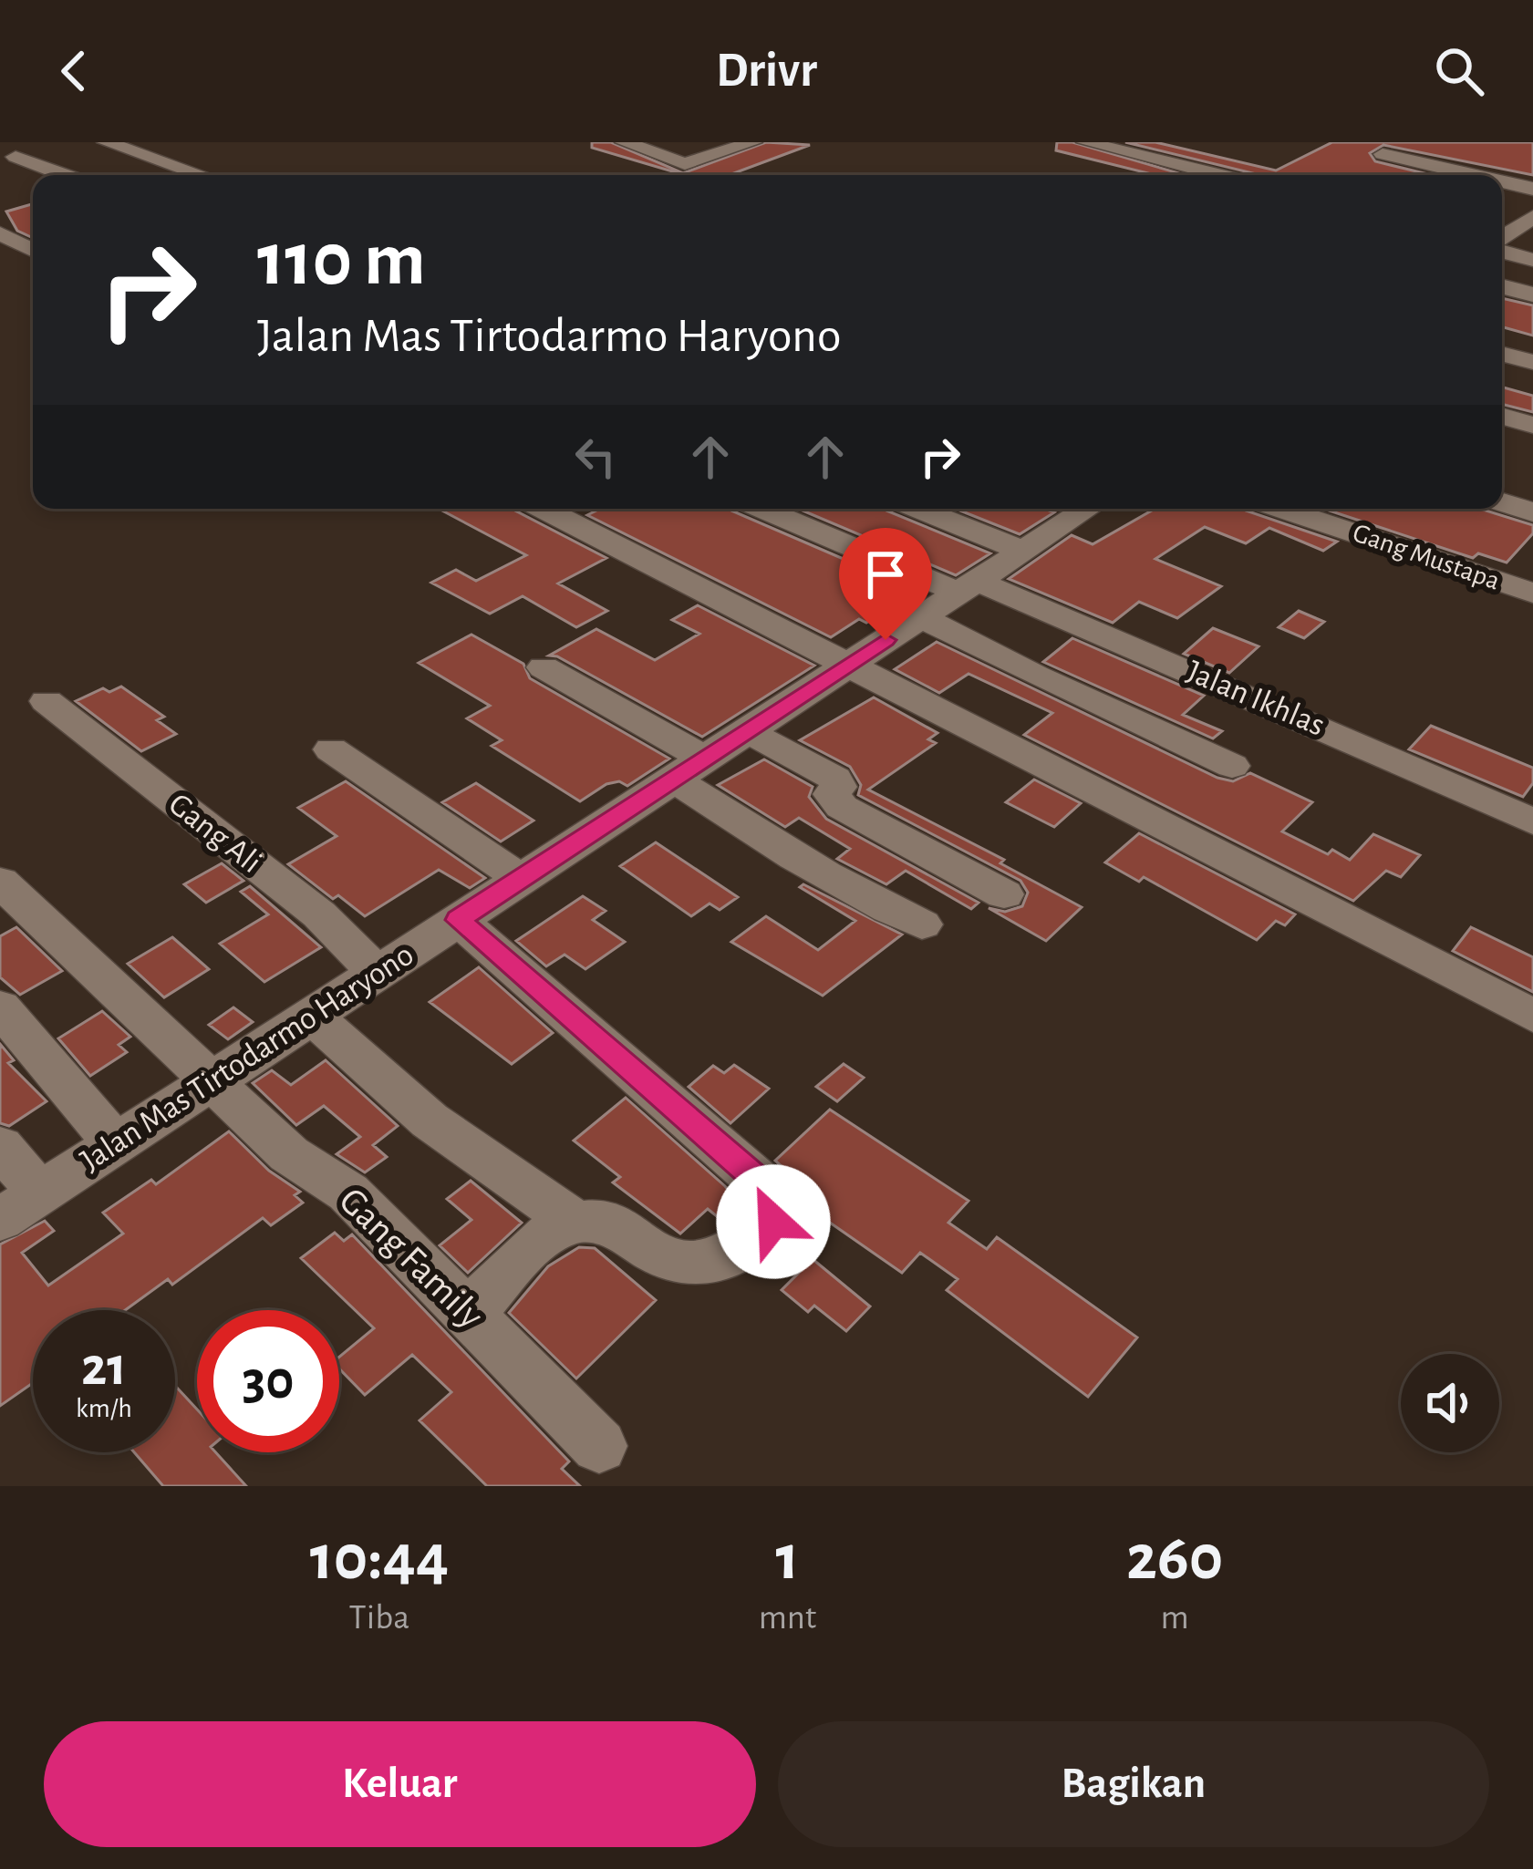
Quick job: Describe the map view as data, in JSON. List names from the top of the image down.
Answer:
{
  "streets": {
    "street": [
      "Gang Mustapa",
      "Jalan Ikhlas",
      "Gang Ali",
      "Jalan Mas Tirtodarmo Haryono",
      "Gang Family"
    ]
  },
  "crossings": [
    ["Jalan Ikhlas", "Jalan Mas Tirtodarmo Haryono"],
    ["Gang Ali", "Jalan Mas Tirtodarmo Haryono"],
    ["Jalan Mas Tirtodarmo Haryono", "Gang Family"]
  ],
  "page": {
    "header": "Drivr",
    "turn": ["110 m", "Jalan Mas Tirtodarmo Haryono"],
    "speed": "21 km/h",
    "limit": "30",
    "eta": [
      "10:44",
      "Tiba",
      "1",
      "mnt",
      "260",
      "m"
    ],
    "buttons": ["Keluar", "Bagikan"]
  }
}
